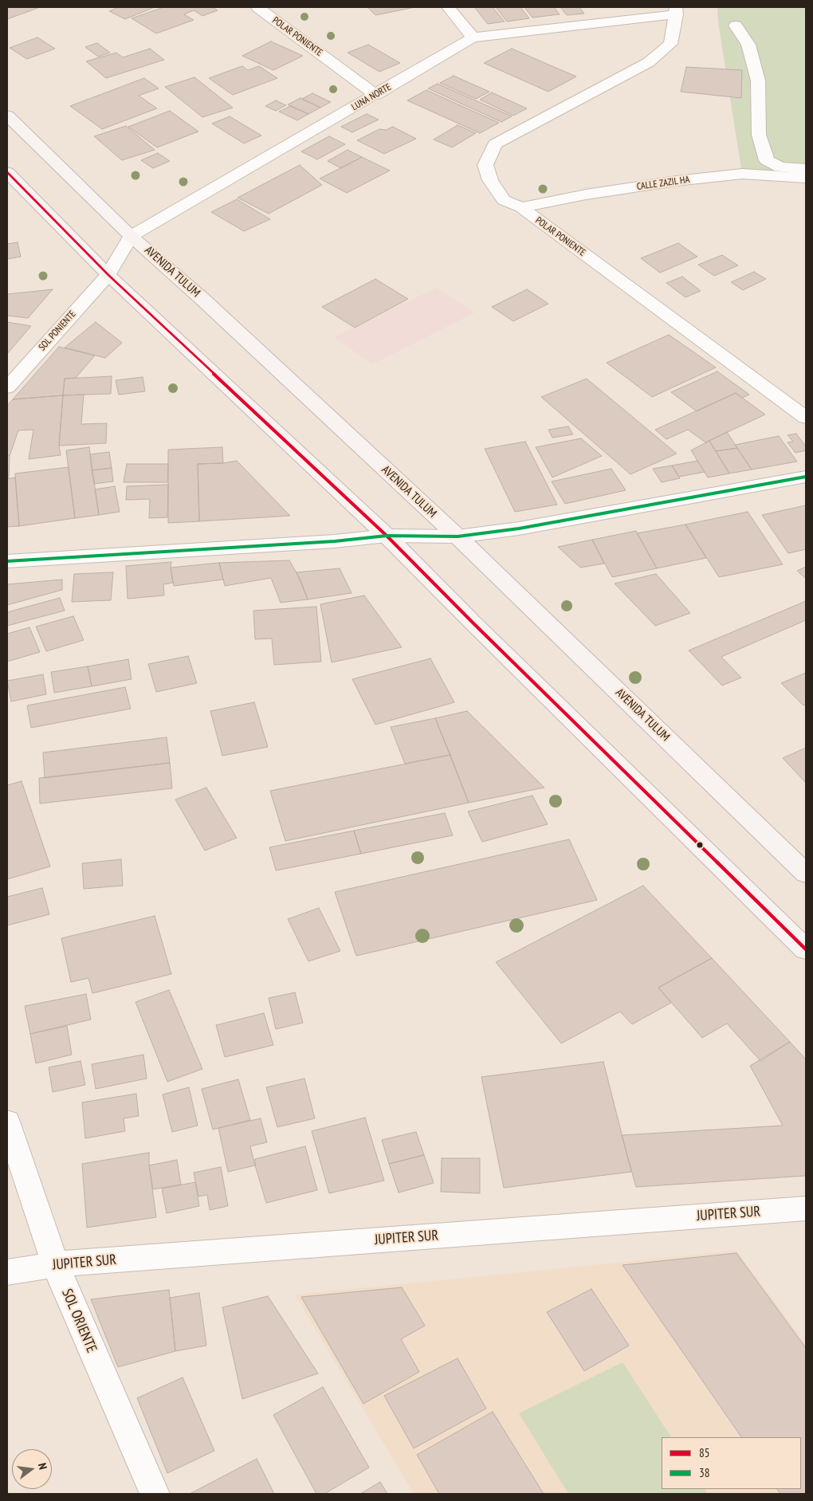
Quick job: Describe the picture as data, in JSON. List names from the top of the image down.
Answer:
{
  "streets": {
    "main road": ["AVENIDA TULUM"],
    "street": [
      "POLAR PONIENTE",
      "LUNA NORTE",
      "CALLE ZAZIL HA",
      "SOL PONIENTE",
      "JUPITER SUR",
      "SOL ORIENTE"
    ]
  },
  "crossings": [
    ["POLAR PONIENTE", "LUNA NORTE"],
    ["POLAR PONIENTE", "CALLE ZAZIL HA"],
    ["LUNA NORTE", "AVENIDA TULUM"],
    ["LUNA NORTE", "SOL PONIENTE"],
    ["JUPITER SUR", "SOL ORIENTE"]
  ],
  "lines": ["transit line 85", "transit line 38"],
  "legend": ["85", "38"],
  "north": "right"
}
